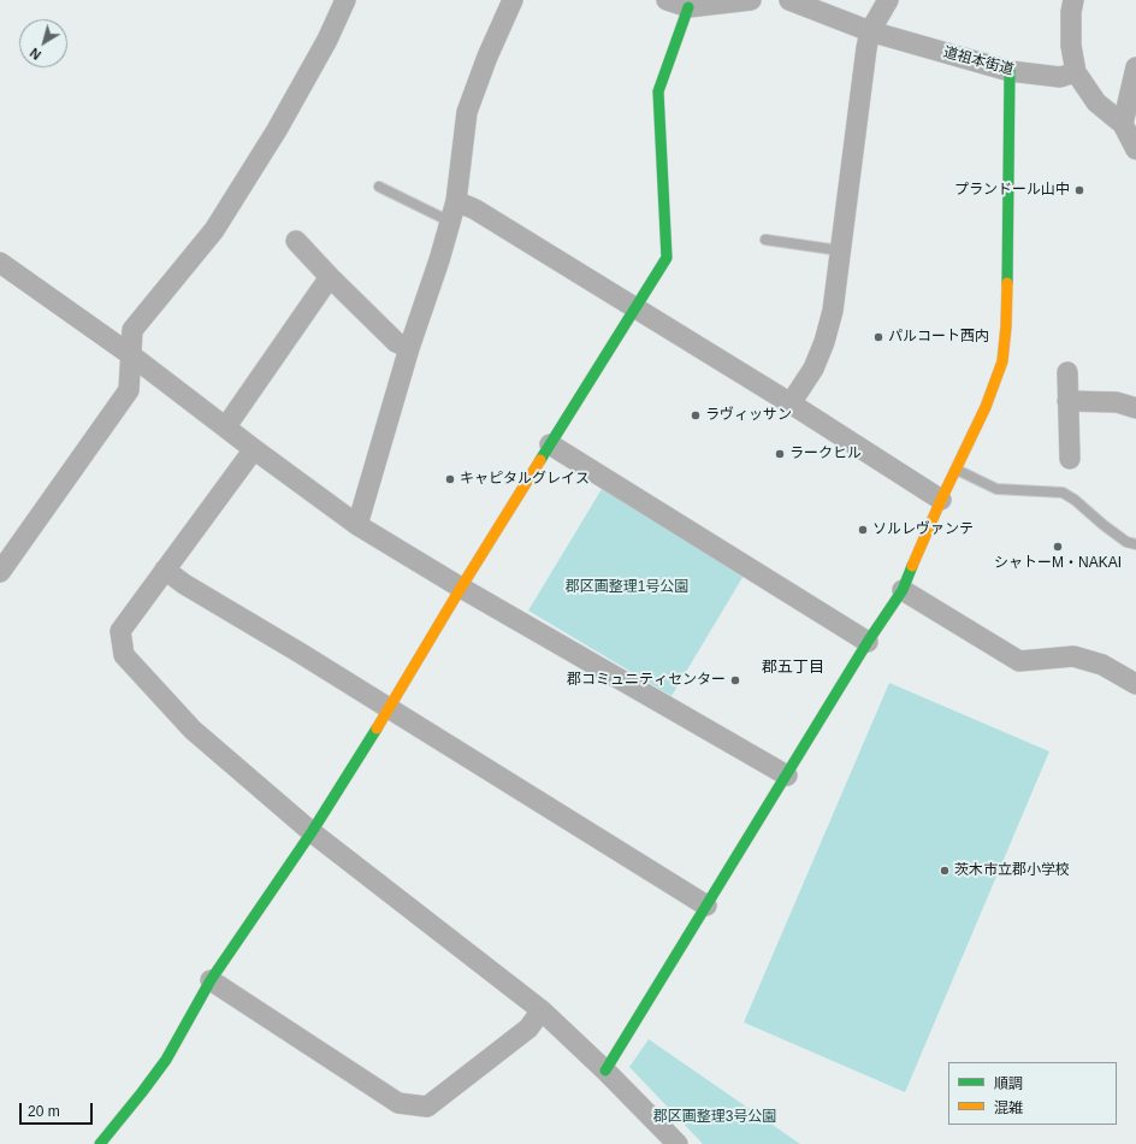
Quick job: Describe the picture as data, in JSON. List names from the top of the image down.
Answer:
{
  "streets": {
    "street": ["道祖本街道"]
  },
  "districts": ["郡五丁目"],
  "parks": ["郡区画整理1号公園", "郡区画整理3号公園"],
  "places": [
    "プランドール山中",
    "パルコート西内",
    "ラヴィッサン",
    "ラークヒル",
    "キャピタルグレイス",
    "ソルレヴァンテ",
    "シャトーM・NAKAI",
    "郡コミュニティセンター",
    "茨木市立郡小学校"
  ],
  "legend": ["順調", "混雑"],
  "scale_bar": "20 m",
  "north": "bottom left"
}
